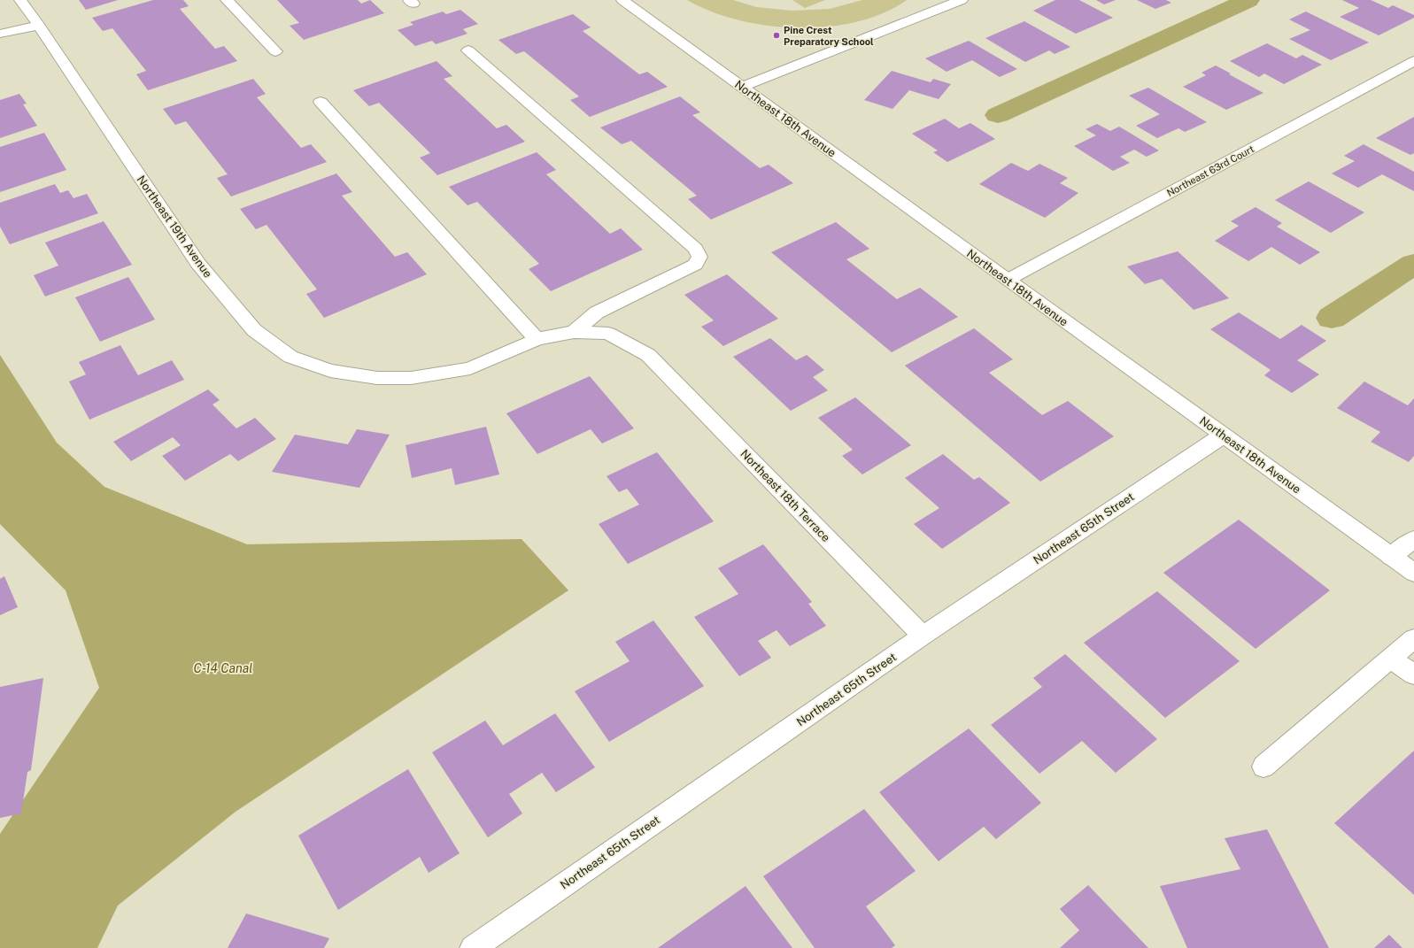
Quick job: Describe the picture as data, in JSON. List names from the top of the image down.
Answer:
{
  "streets": {
    "street": [
      "Northeast 18th Avenue",
      "Northeast 63rd Court",
      "Northeast 19th Avenue",
      "Northeast 18th Terrace",
      "Northeast 65th Street"
    ]
  },
  "crossings": [
    ["Northeast 18th Avenue", "Northeast 63rd Court"],
    ["Northeast 18th Avenue", "Northeast 65th Street"],
    ["Northeast 19th Avenue", "Northeast 18th Terrace"],
    ["Northeast 18th Terrace", "Northeast 65th Street"]
  ],
  "water": ["C-14 Canal"],
  "places": ["Pine Crest Preparatory School"]
}
